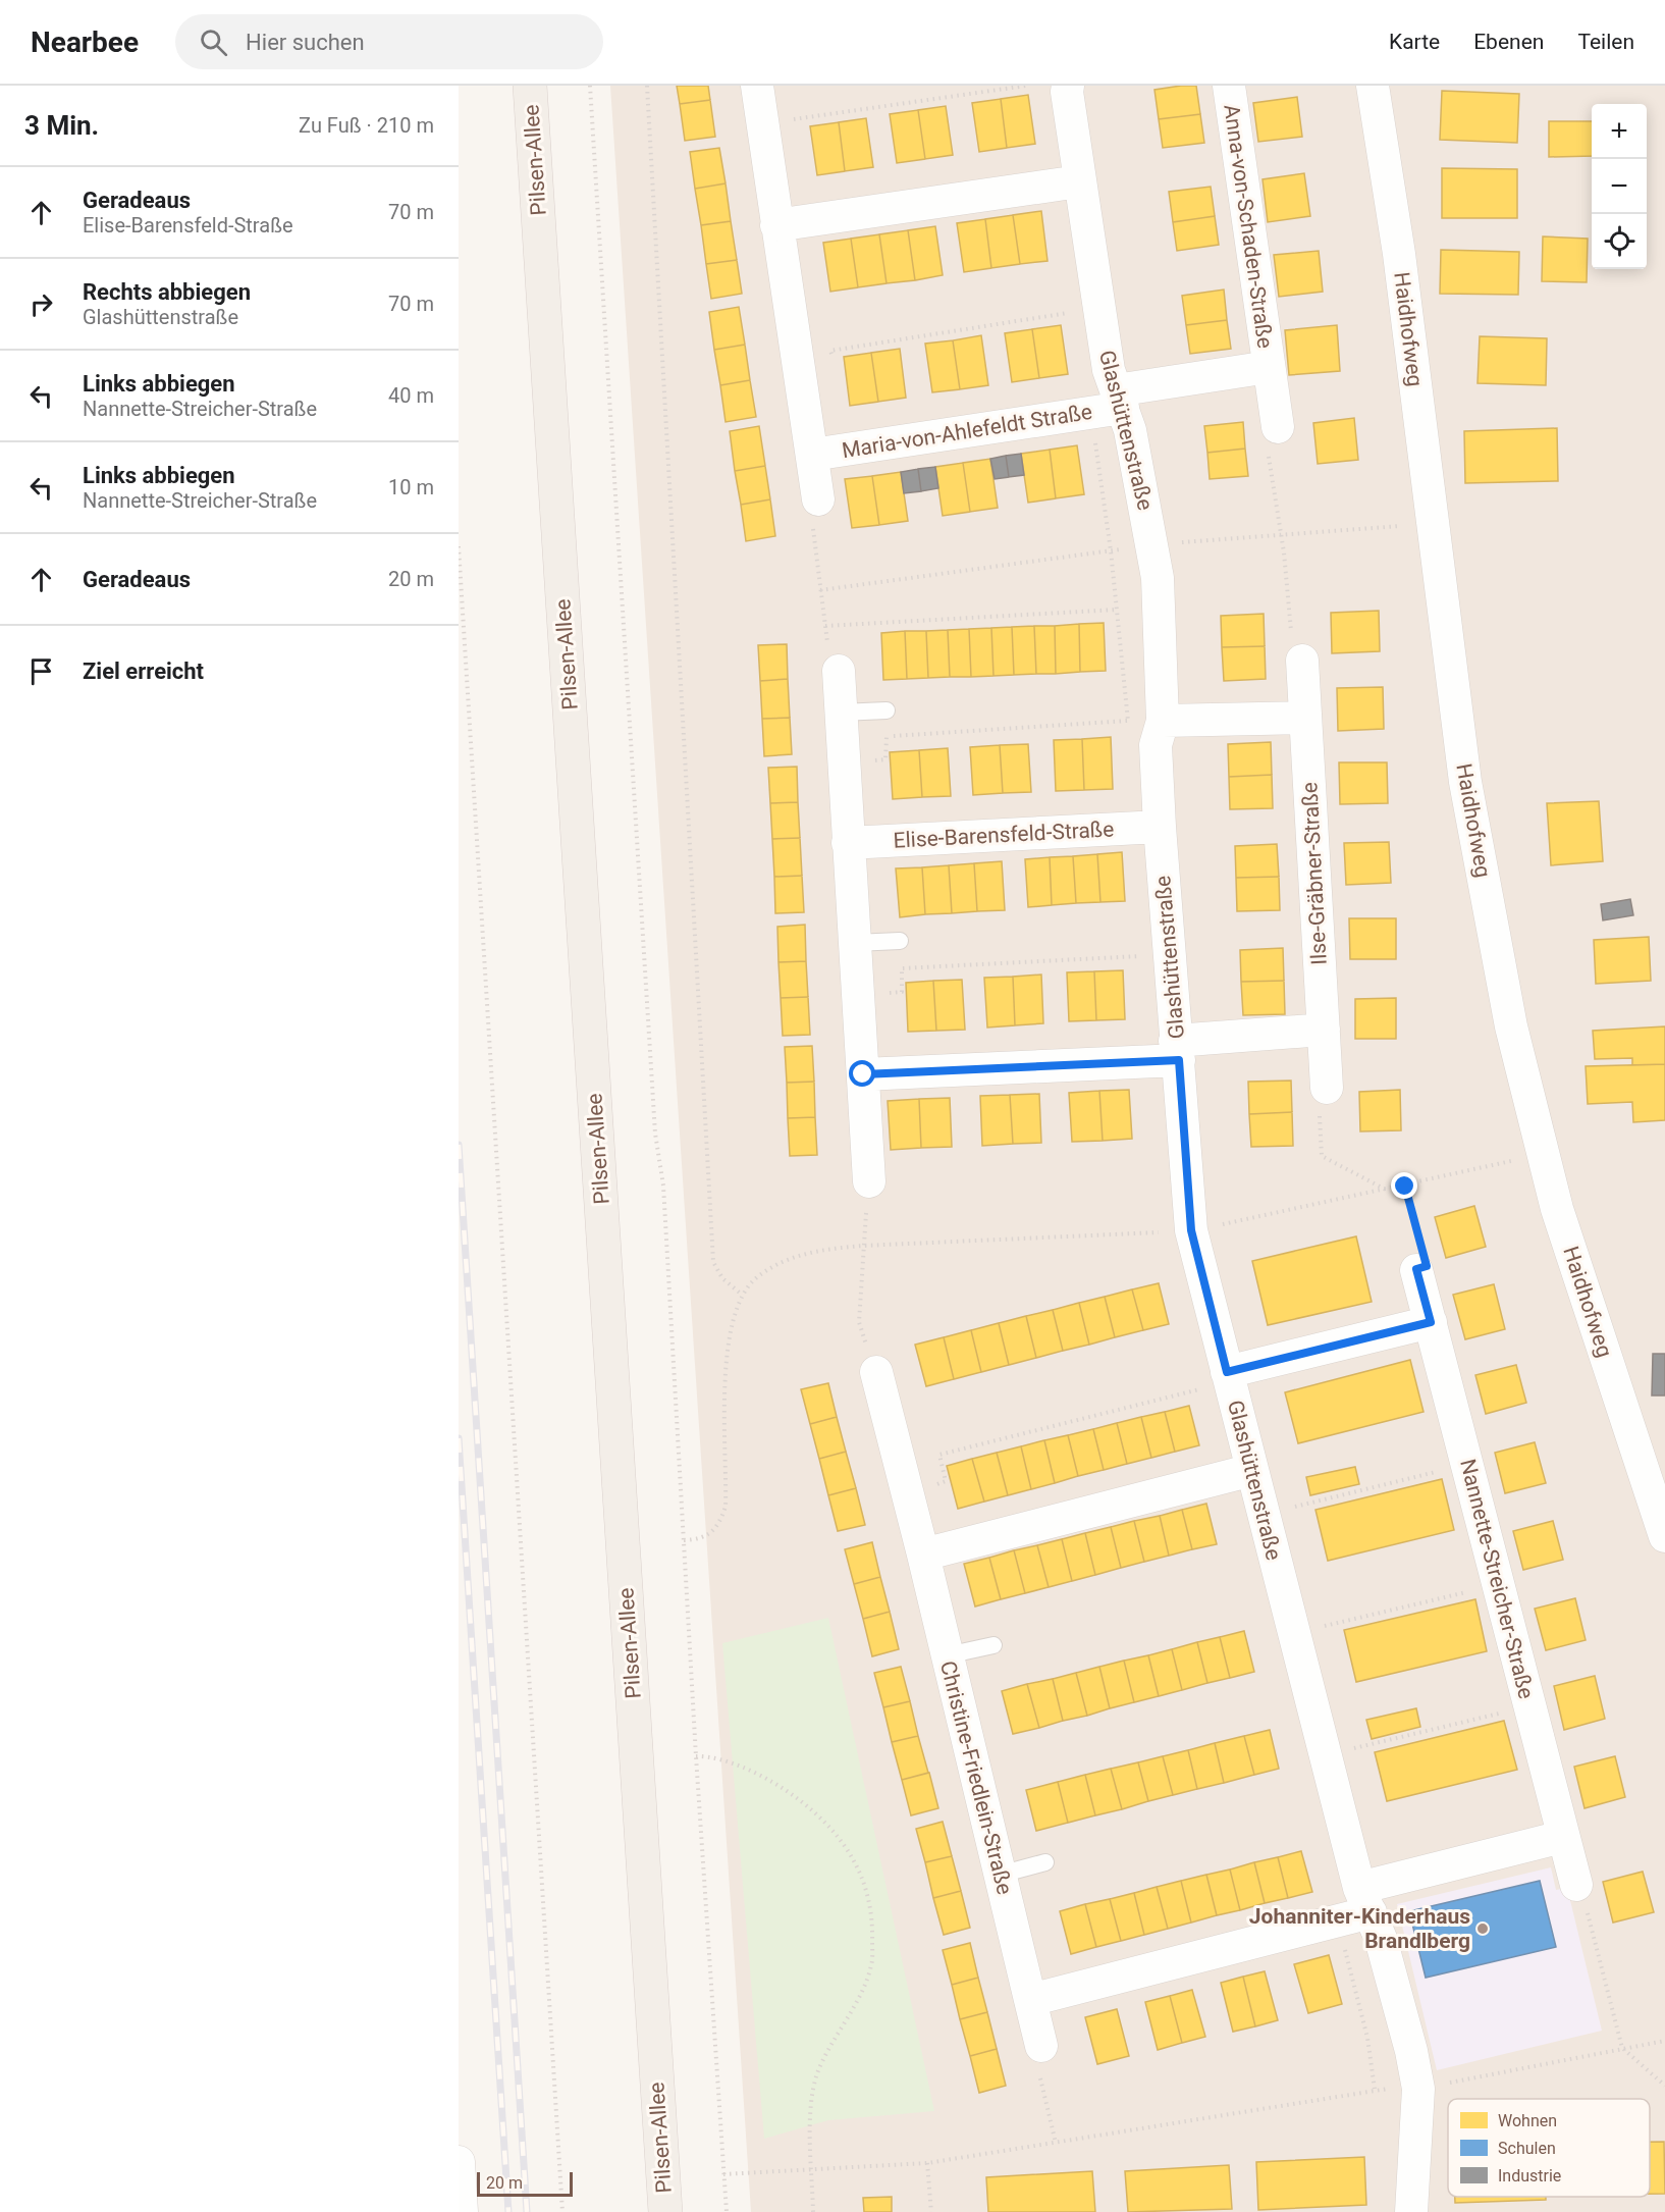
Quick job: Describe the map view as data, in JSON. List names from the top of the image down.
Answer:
{
  "streets": {
    "main road": ["Pilsen-Allee"],
    "street": [
      "Anna-von-Schaden-Straße",
      "Haidhofweg",
      "Glashüttenstraße",
      "Maria-von-Ahlefeldt Straße",
      "Elise-Barensfeld-Straße",
      "Ilse-Gräbner-Straße",
      "Nannette-Streicher-Straße",
      "Christine-Friedlein-Straße"
    ]
  },
  "crossings": [
    ["Anna-von-Schaden-Straße", "Glashüttenstraße"],
    ["Anna-von-Schaden-Straße", "Maria-von-Ahlefeldt Straße"],
    ["Glashüttenstraße", "Maria-von-Ahlefeldt Straße"],
    ["Glashüttenstraße", "Elise-Barensfeld-Straße"]
  ],
  "places": ["Johanniter-Kinderhaus Brandlberg"],
  "legend": ["Wohnen", "Schulen", "Industrie"],
  "scale_bar": "20 m",
  "page": {
    "header": "Nearbee",
    "search": "Hier suchen",
    "nav": ["Karte", "Ebenen", "Teilen"],
    "heading": ["3 Min.", "Zu Fuß · 210 m"],
    "map_buttons": ["+", "−"],
    "list": [
      ["Geradeaus", "Elise-Barensfeld-Straße", "70 m"],
      ["Rechts abbiegen", "Glashüttenstraße", "70 m"],
      ["Links abbiegen", "Nannette-Streicher-Straße", "40 m"],
      ["Links abbiegen", "Nannette-Streicher-Straße", "10 m"],
      ["Geradeaus", "20 m"],
      "Ziel erreicht"
    ],
    "scale": "20 m"
  }
}
